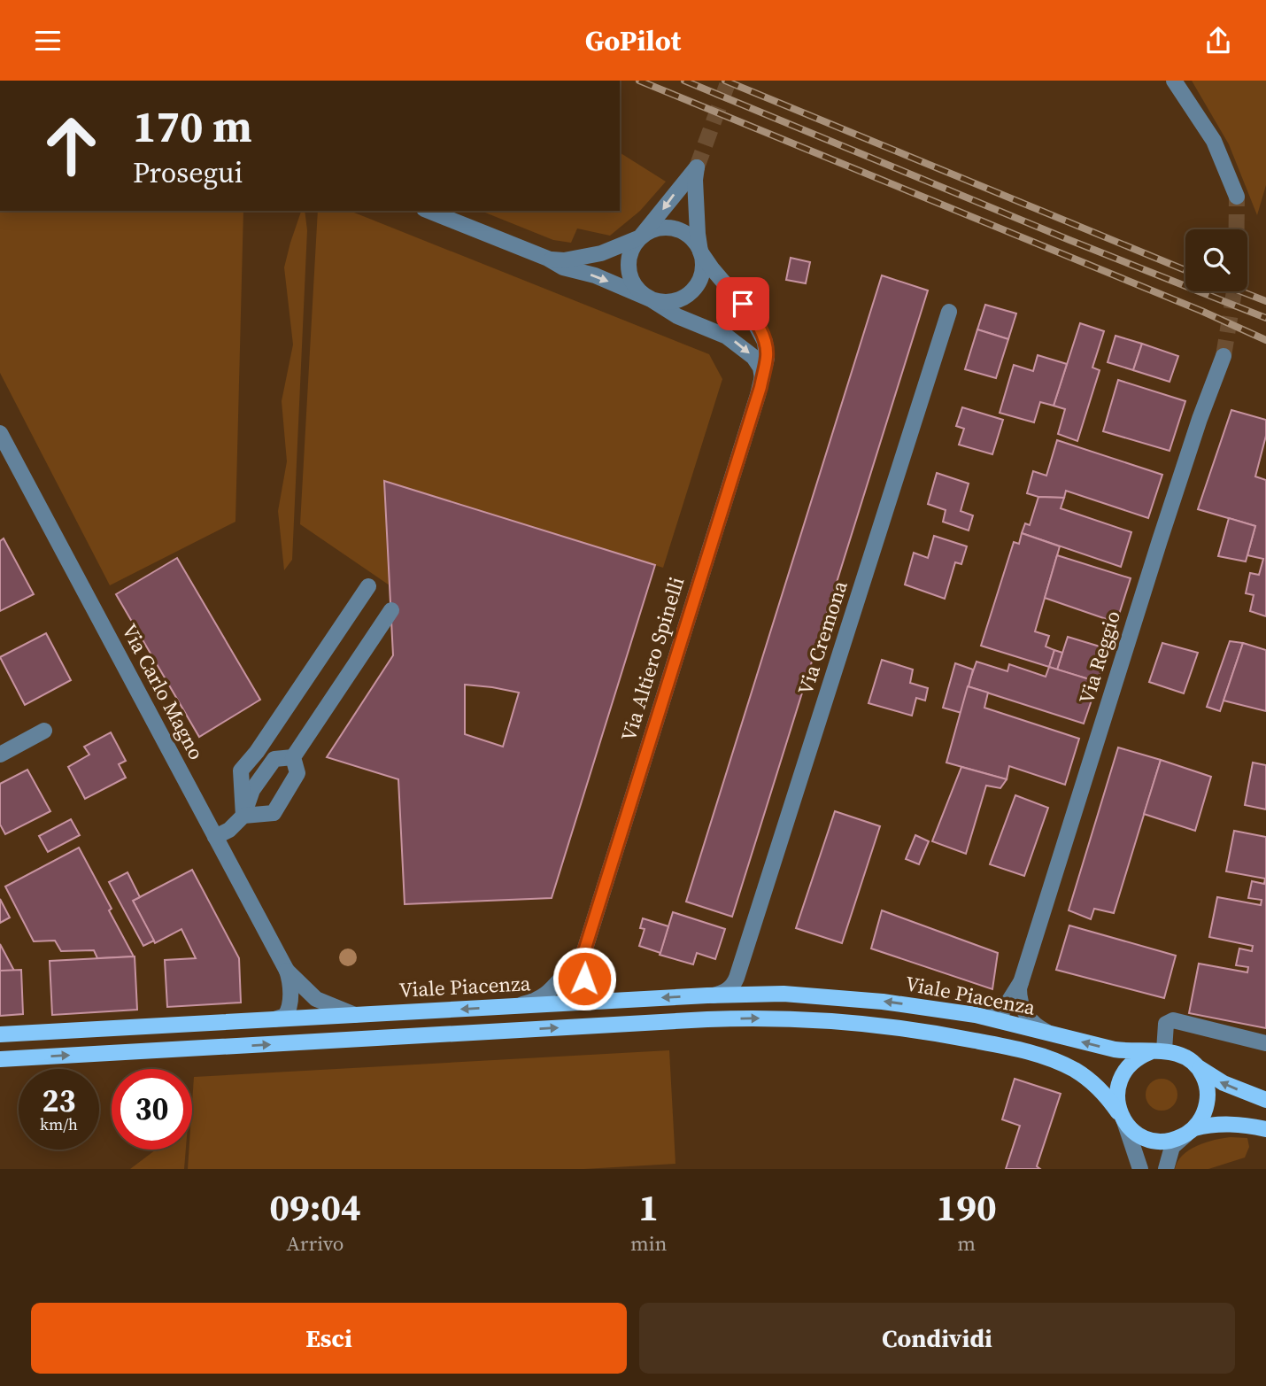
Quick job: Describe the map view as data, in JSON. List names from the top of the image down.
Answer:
{
  "streets": {
    "main road": ["Viale Piacenza"],
    "street": [
      "Via Cremona",
      "Via Reggio",
      "Via Altiero Spinelli",
      "Via Carlo Magno"
    ]
  },
  "crossings": [
    ["Via Reggio", "Viale Piacenza"],
    ["Via Altiero Spinelli", "Viale Piacenza"],
    ["Via Carlo Magno", "Viale Piacenza"]
  ],
  "page": {
    "header": "GoPilot",
    "turn": ["170 m", "Prosegui"],
    "speed": "23 km/h",
    "limit": "30",
    "eta": [
      "09:04",
      "Arrivo",
      "1",
      "min",
      "190",
      "m"
    ],
    "buttons": ["Esci", "Condividi"]
  }
}
